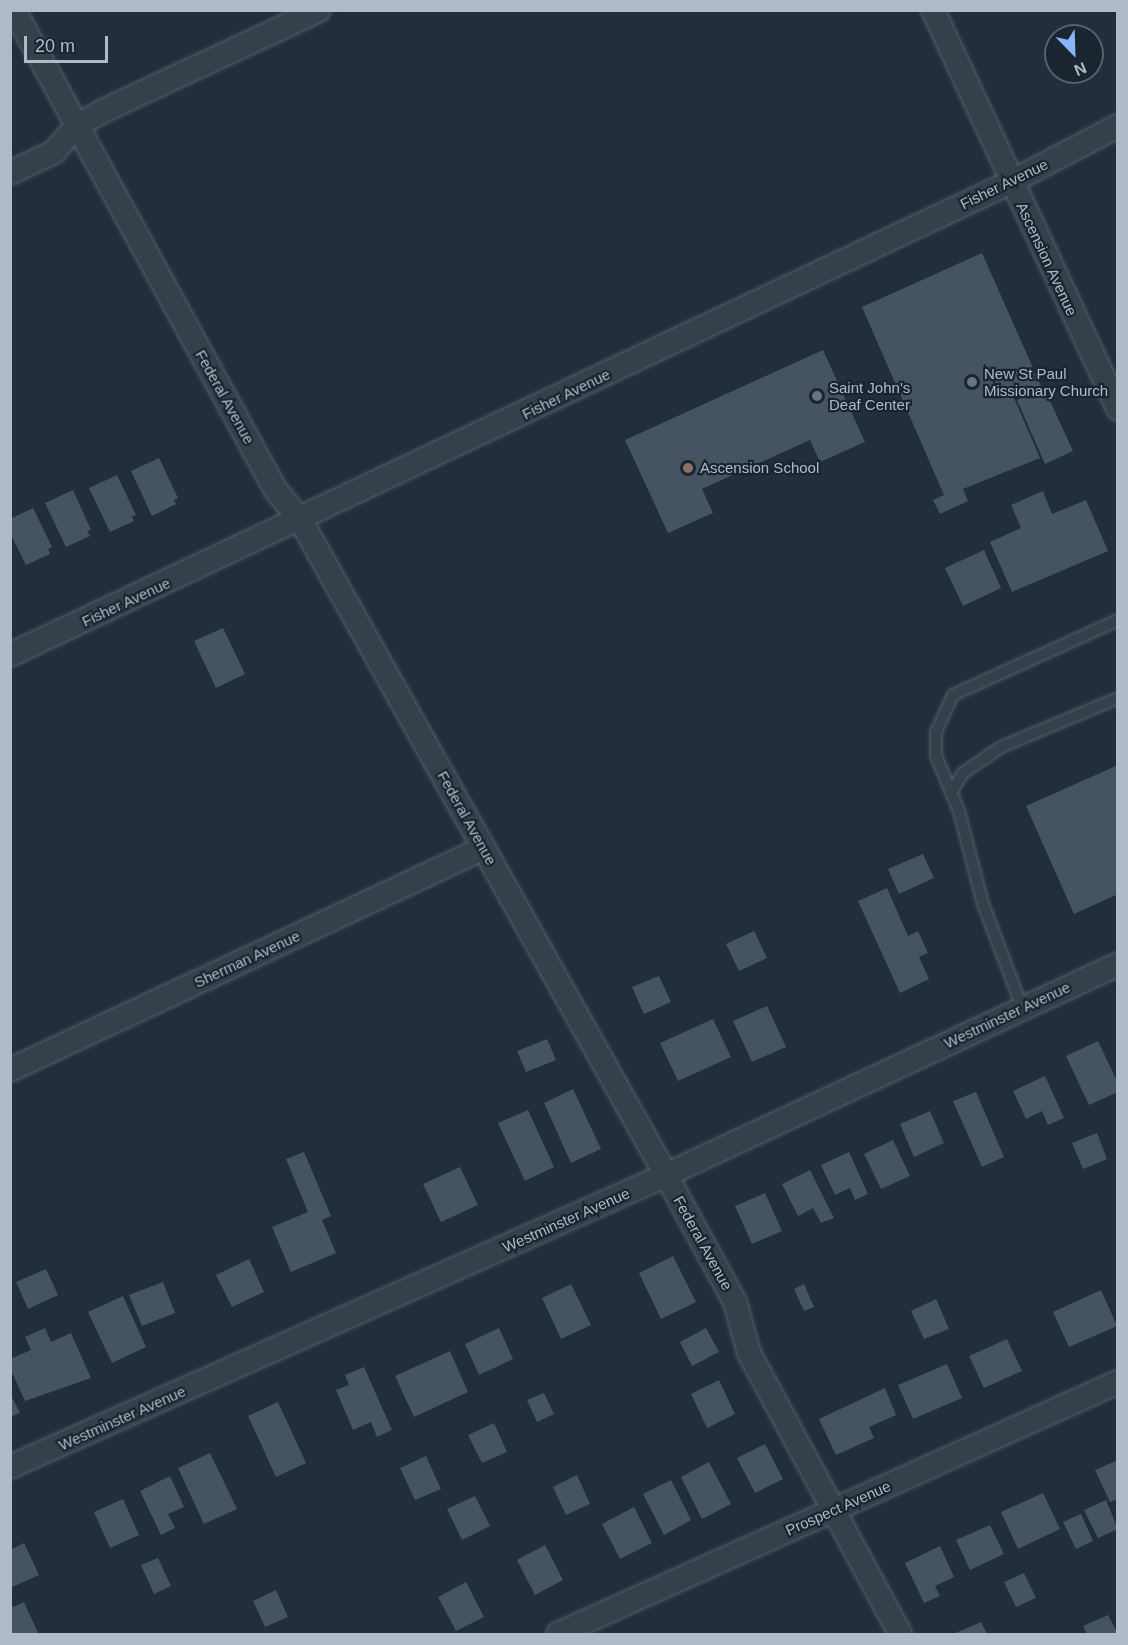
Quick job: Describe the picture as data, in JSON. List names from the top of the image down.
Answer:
{
  "streets": {
    "street": [
      "Fisher Avenue",
      "Ascension Avenue",
      "Federal Avenue",
      "Sherman Avenue",
      "Westminster Avenue",
      "Prospect Avenue"
    ]
  },
  "crossings": [
    ["Fisher Avenue", "Ascension Avenue"],
    ["Fisher Avenue", "Federal Avenue"],
    ["Federal Avenue", "Sherman Avenue"],
    ["Federal Avenue", "Westminster Avenue"],
    ["Federal Avenue", "Prospect Avenue"]
  ],
  "places": ["New St Paul Missionary Church", "Saint John's Deaf Center", "Ascension School"],
  "scale_bar": "20 m",
  "north": "bottom right"
}
